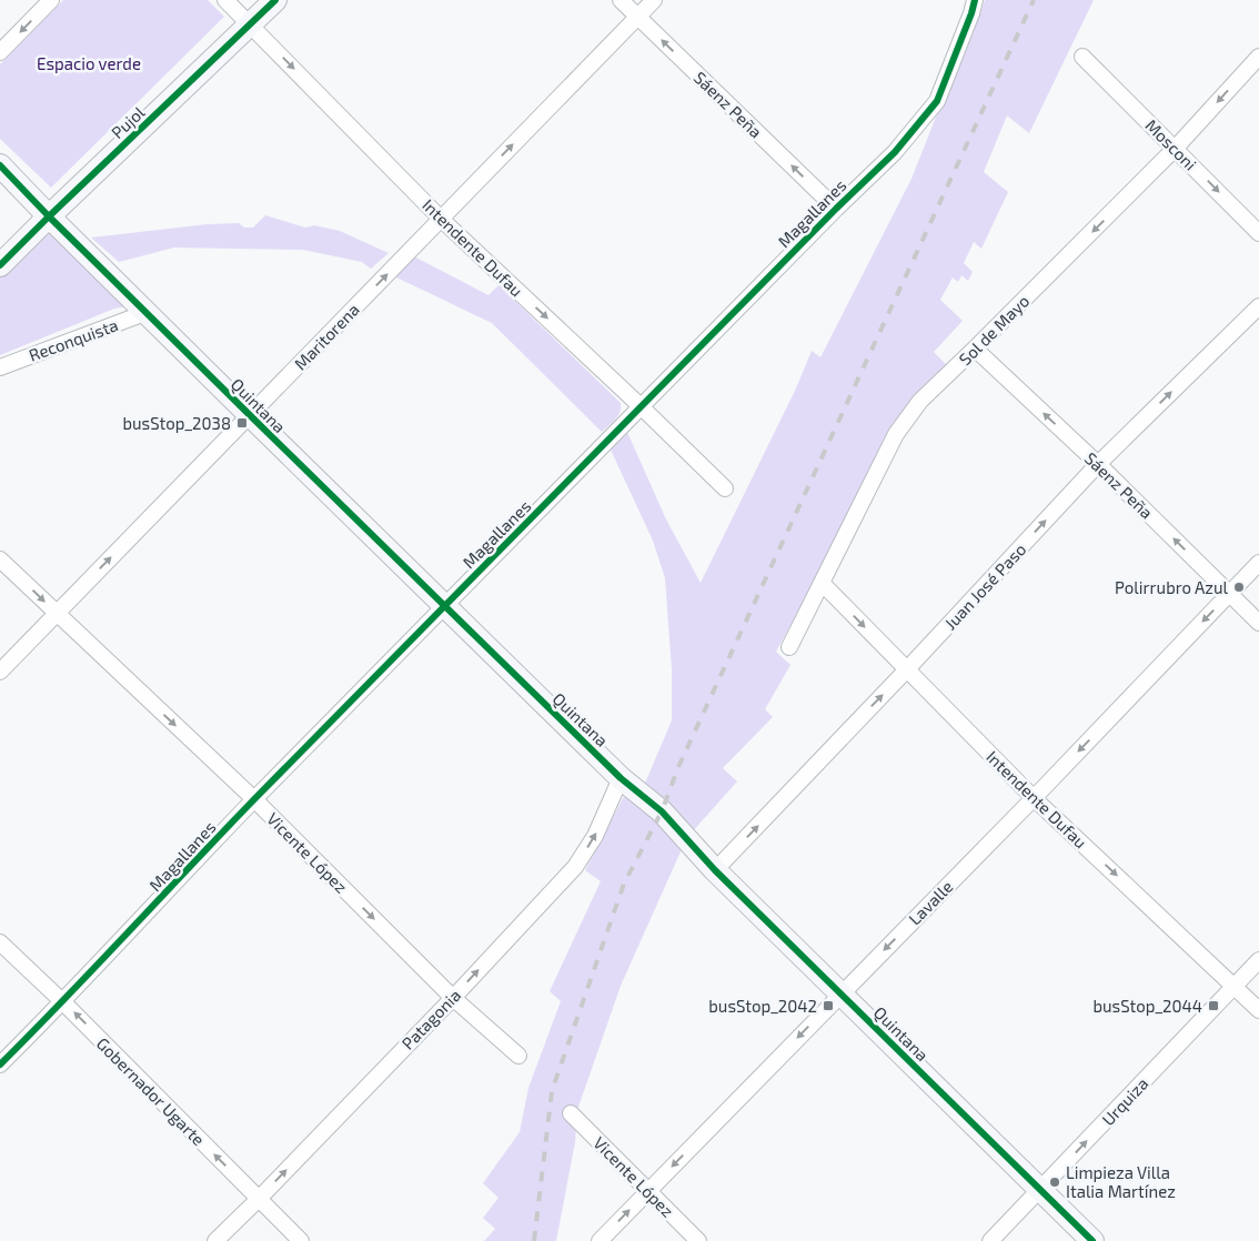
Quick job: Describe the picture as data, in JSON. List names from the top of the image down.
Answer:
{
  "streets": {
    "street": [
      "Sáenz Peña",
      "Pujol",
      "Mosconi",
      "Magallanes",
      "Intendente Dufau",
      "Sol de Mayo",
      "Maritorena",
      "Reconquista",
      "Quintana",
      "Juan José Paso",
      "Vicente López",
      "Lavalle",
      "Patagonia",
      "Gobernador Ugarte",
      "Urquiza"
    ]
  },
  "crossings": [
    ["Sáenz Peña", "Magallanes"],
    ["Sáenz Peña", "Sol de Mayo"],
    ["Sáenz Peña", "Maritorena"],
    ["Sáenz Peña", "Juan José Paso"],
    ["Sáenz Peña", "Lavalle"],
    ["Pujol", "Intendente Dufau"],
    ["Pujol", "Quintana"],
    ["Mosconi", "Sol de Mayo"],
    ["Magallanes", "Intendente Dufau"],
    ["Magallanes", "Quintana"],
    ["Magallanes", "Vicente López"],
    ["Magallanes", "Gobernador Ugarte"],
    ["Intendente Dufau", "Sol de Mayo"],
    ["Intendente Dufau", "Maritorena"],
    ["Intendente Dufau", "Juan José Paso"],
    ["Intendente Dufau", "Lavalle"],
    ["Intendente Dufau", "Urquiza"],
    ["Maritorena", "Quintana"],
    ["Maritorena", "Vicente López"],
    ["Reconquista", "Quintana"],
    ["Quintana", "Juan José Paso"],
    ["Quintana", "Lavalle"],
    ["Quintana", "Patagonia"],
    ["Quintana", "Urquiza"],
    ["Vicente López", "Lavalle"],
    ["Vicente López", "Patagonia"],
    ["Patagonia", "Gobernador Ugarte"]
  ],
  "one_way": [
    "Sáenz Peña",
    "Mosconi",
    "Intendente Dufau",
    "Sol de Mayo",
    "Maritorena",
    "Juan José Paso",
    "Vicente López",
    "Lavalle",
    "Patagonia",
    "Gobernador Ugarte",
    "Urquiza"
  ],
  "parks": ["Espacio verde"],
  "places": {
    "transit": ["busStop_2038", "busStop_2042", "busStop_2044"],
    "other": ["Polirrubro Azul", "Limpieza Villa Italia Martínez"]
  }
}
